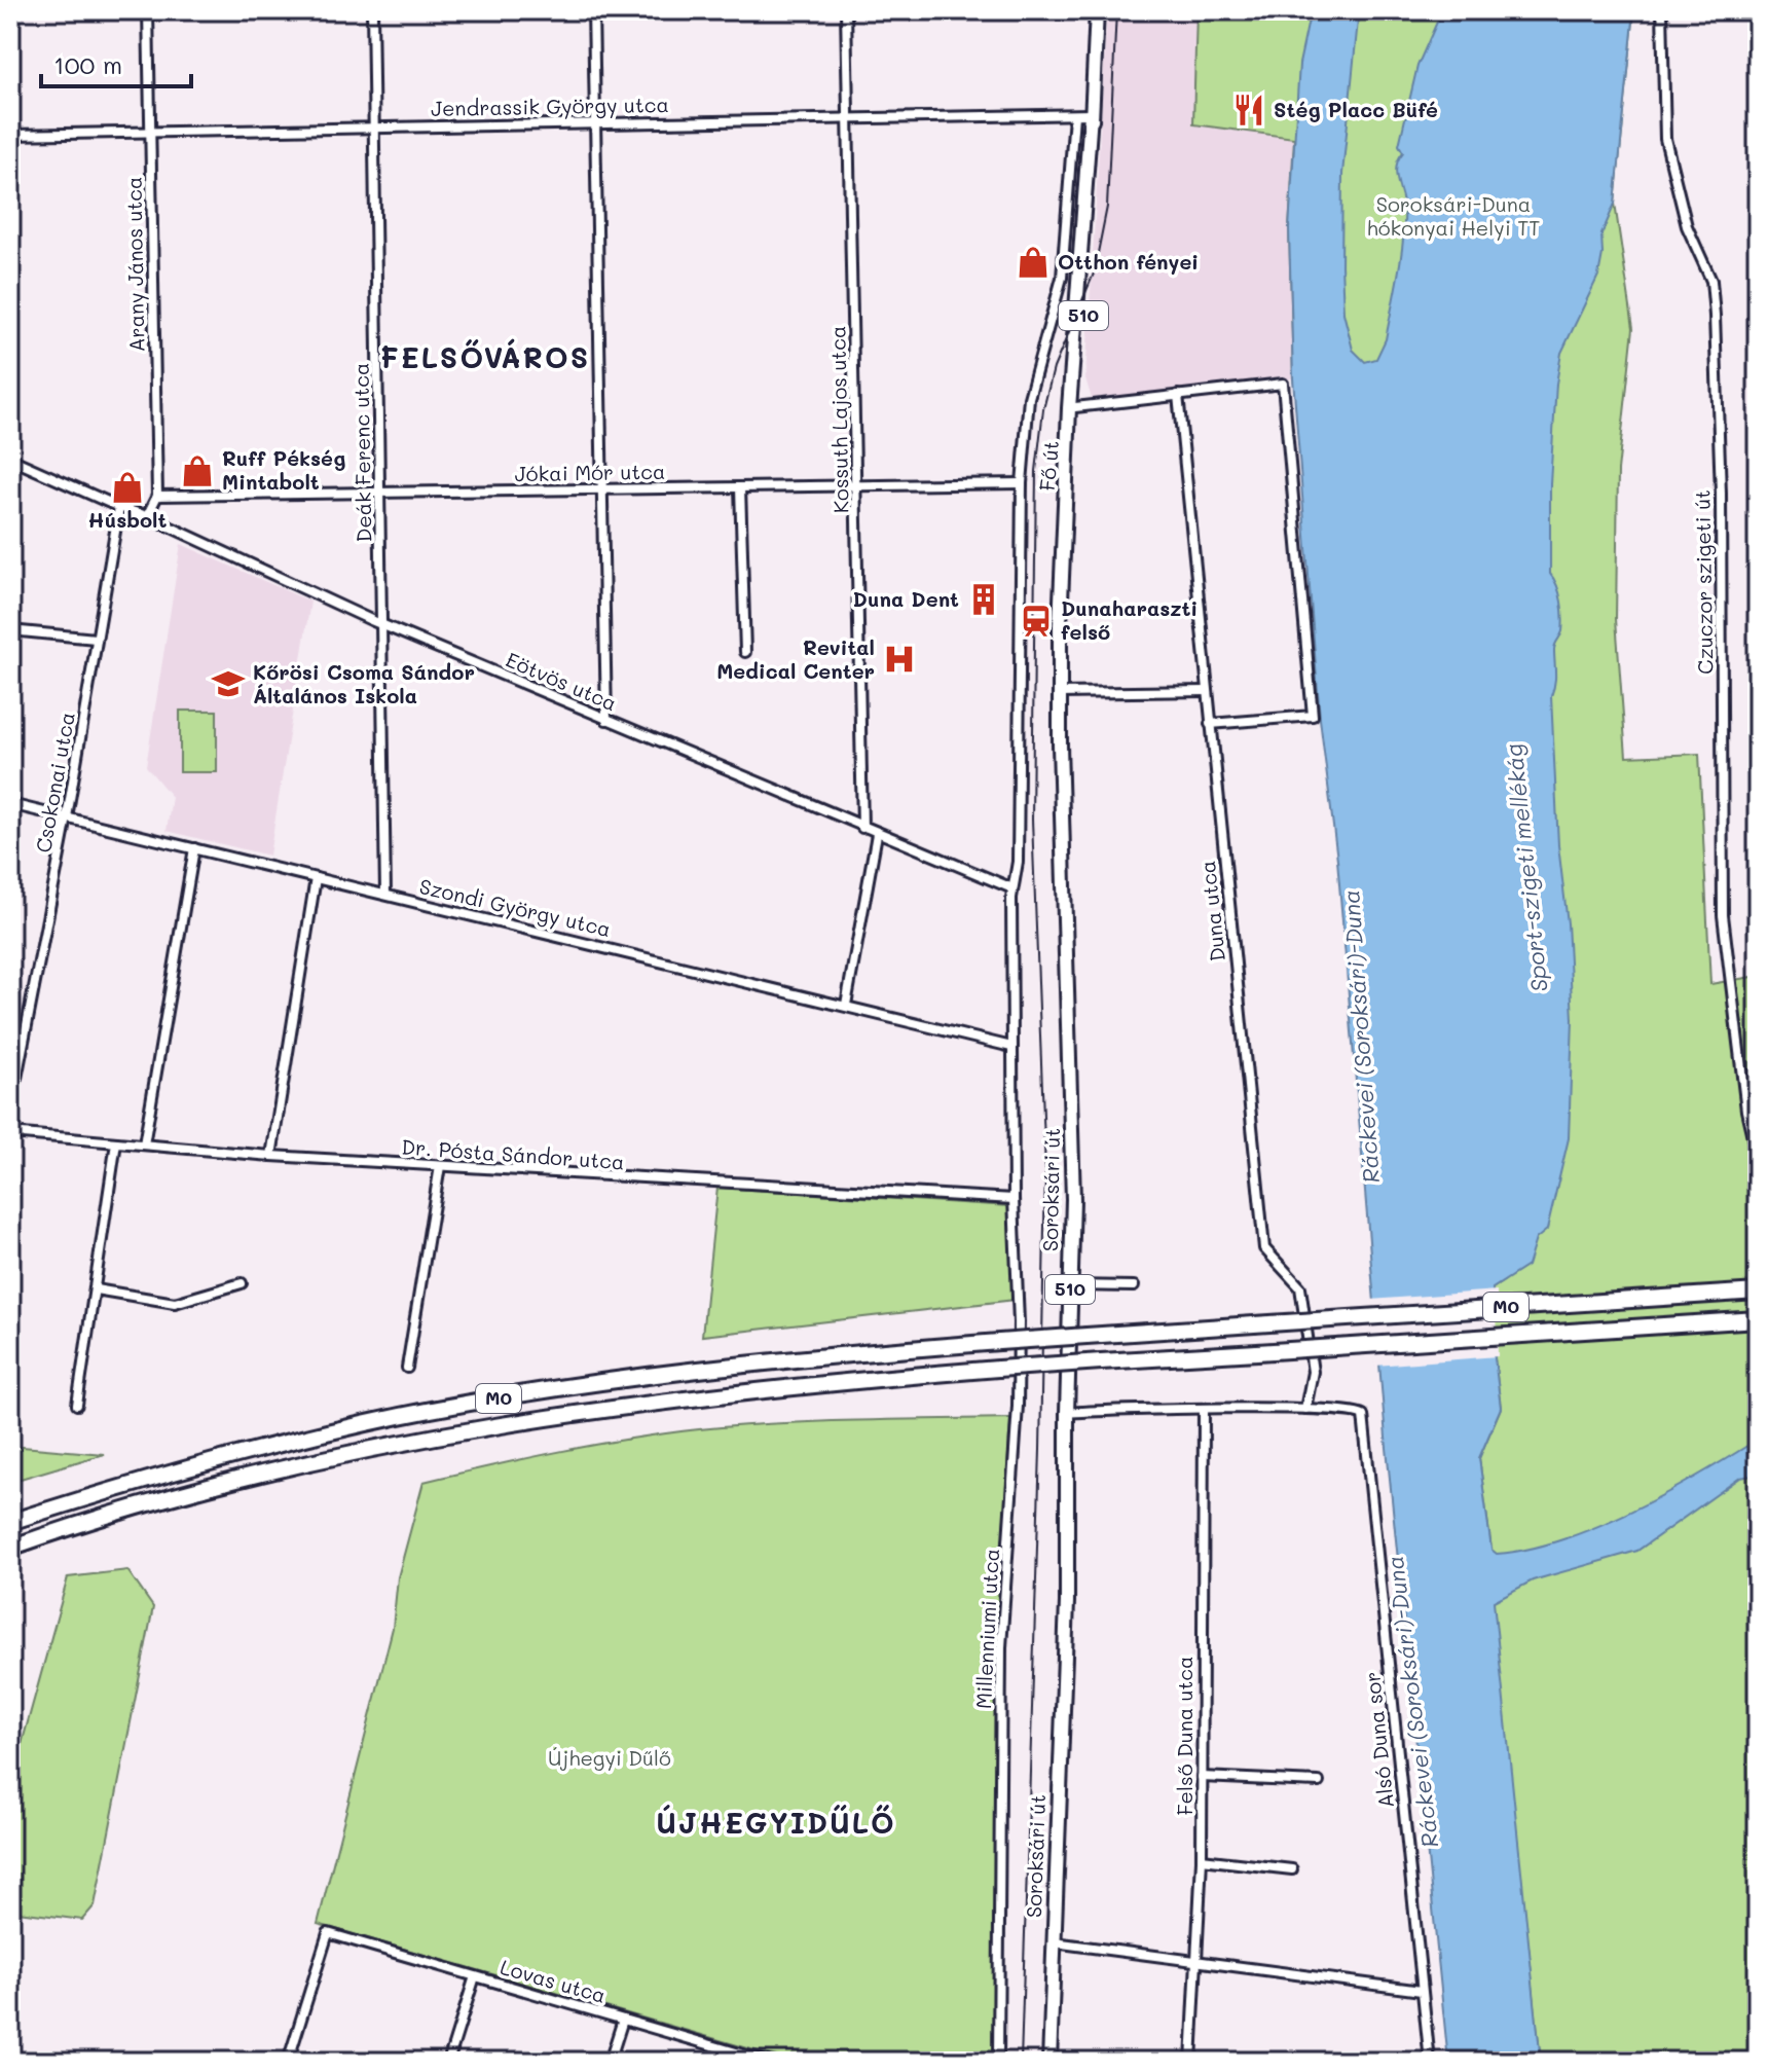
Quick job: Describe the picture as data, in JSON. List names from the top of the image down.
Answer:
{
  "streets": {
    "highway": ["M0"],
    "main road": ["510", "Fő út", "Soroksári út"],
    "street": [
      "Jendrassik György utca",
      "Arany János utca",
      "Kossuth Lajos utca",
      "Deák Ferenc utca",
      "Jókai Mór utca",
      "Czuczor szigeti út",
      "Eötvös utca",
      "Csokonai utca",
      "Szondi György utca",
      "Duna utca",
      "Dr. Pósta Sándor utca",
      "Millenniumi utca",
      "Felső Duna utca",
      "Alsó Duna sor",
      "Lovas utca"
    ]
  },
  "crossings": [
    ["Jendrassik György utca", "Arany János utca"],
    ["Jendrassik György utca", "Kossuth Lajos utca"],
    ["Jendrassik György utca", "Deák Ferenc utca"],
    ["Jendrassik György utca", "Fő út"],
    ["Arany János utca", "Jókai Mór utca"],
    ["Arany János utca", "Eötvös utca"],
    ["Kossuth Lajos utca", "Jókai Mór utca"],
    ["Kossuth Lajos utca", "Eötvös utca"],
    ["Deák Ferenc utca", "Jókai Mór utca"],
    ["Deák Ferenc utca", "Eötvös utca"],
    ["Deák Ferenc utca", "Szondi György utca"],
    ["Fő út", "Jókai Mór utca"],
    ["Fő út", "Eötvös utca"],
    ["Fő út", "Szondi György utca"],
    ["Fő út", "Soroksári út"],
    ["Fő út", "Millenniumi utca"],
    ["Eötvös utca", "Csokonai utca"],
    ["Csokonai utca", "Szondi György utca"],
    ["Szondi György utca", "Millenniumi utca"],
    ["Duna utca", "Alsó Duna sor"],
    ["Dr. Pósta Sándor utca", "Millenniumi utca"]
  ],
  "districts": ["FELSŐVÁROS", "ÚJHEGYIDŰLŐ"],
  "water": ["Sport-szigeti mellékág", "Ráckevei (Soroksári)-Duna"],
  "parks": ["Soroksári-Duna hókonyai Helyi TT", "Újhegyi Dűlő"],
  "places": {
    "restaurant": ["Stég Placc Büfé"],
    "shop": ["Otthon fényei", "Ruff Pékség Mintabolt", "Húsbolt"],
    "building": ["Duna Dent"],
    "station": ["Dunaharaszti felső"],
    "hospital": ["Revital Medical Center"],
    "school or university": ["Kőrösi Csoma Sándor Általános Iskola"]
  },
  "scale_bar": "100 m"
}
